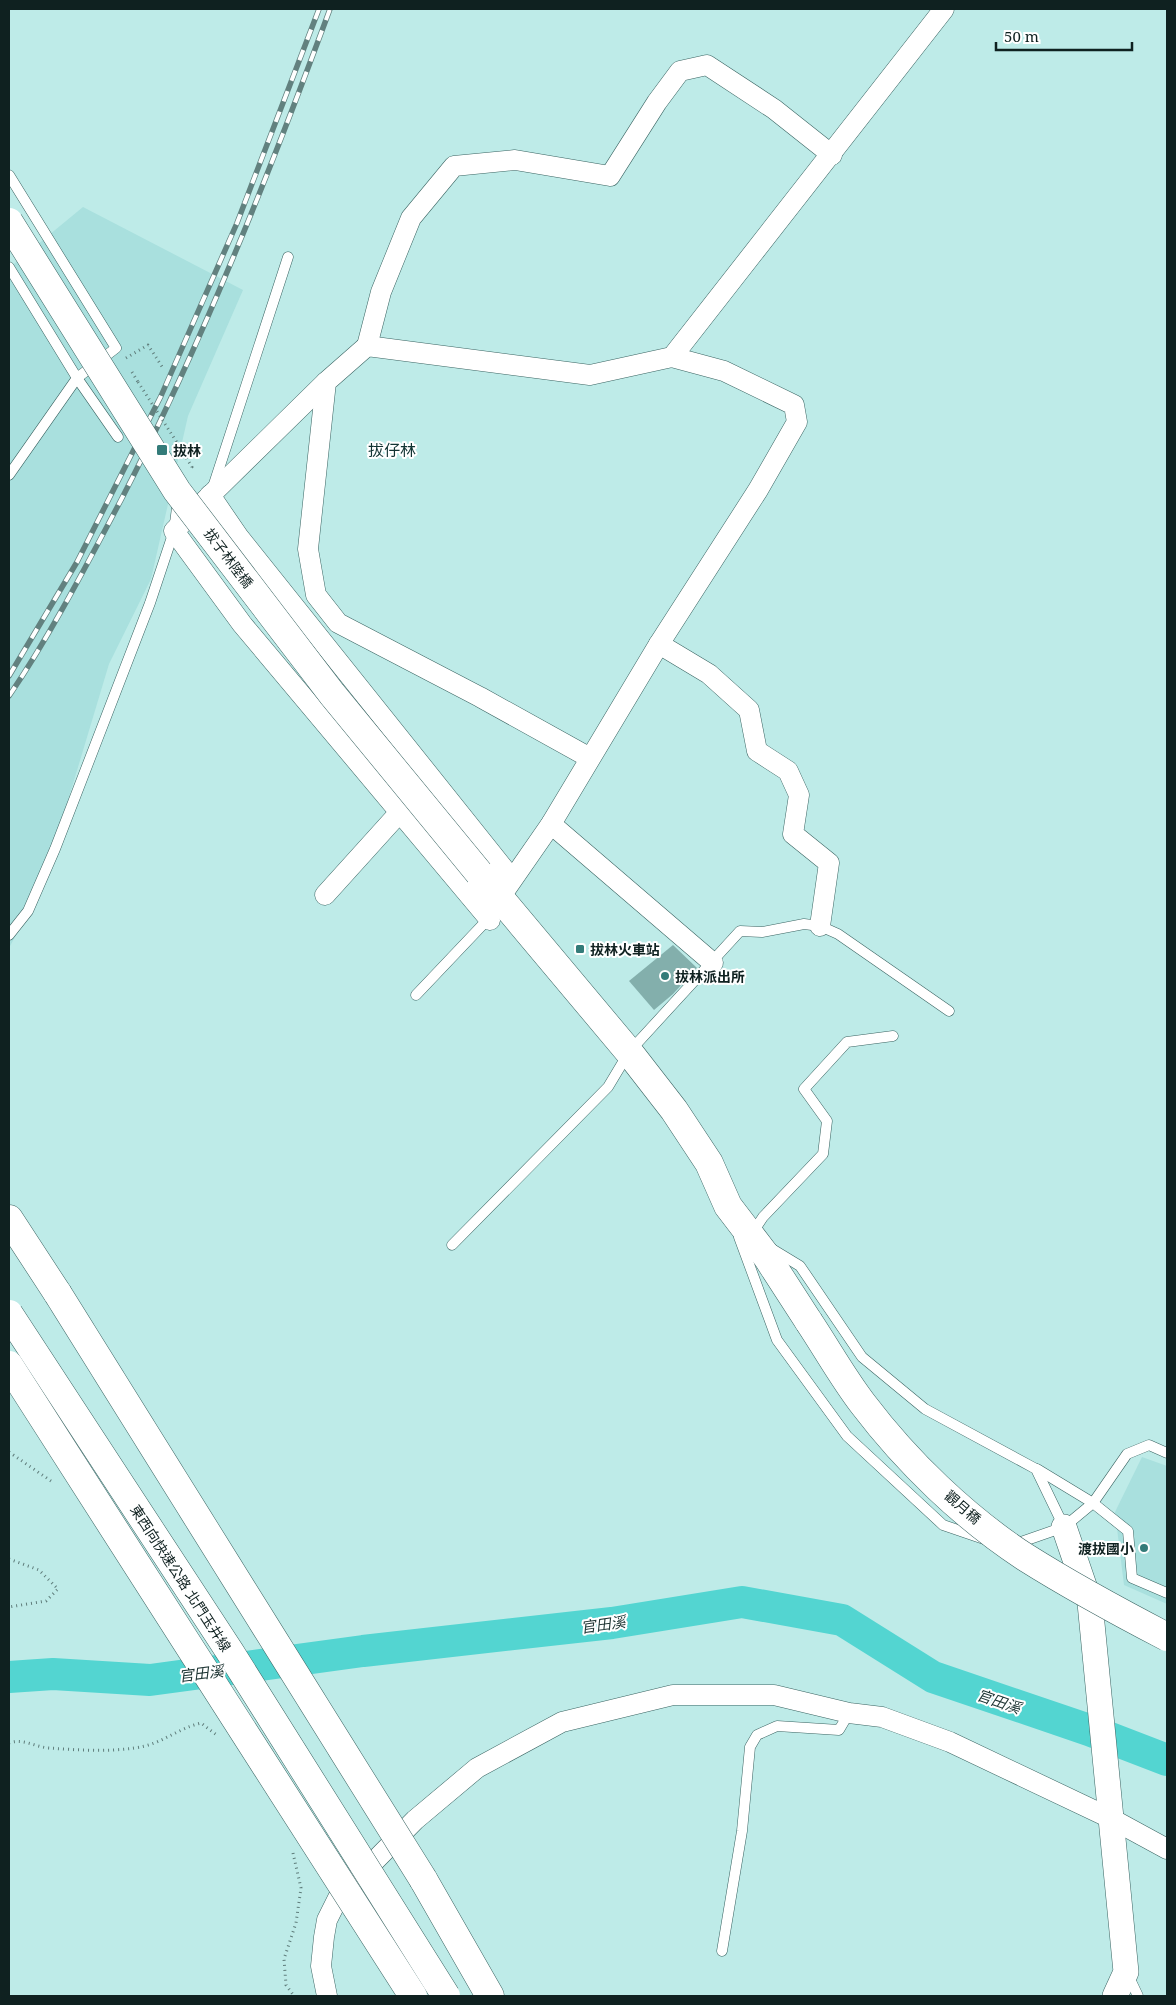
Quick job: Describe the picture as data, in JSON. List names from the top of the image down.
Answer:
{
  "streets": {
    "main road": ["拔子林陸橋", "觀月穚", "東西向快速公路 北門玉井線"]
  },
  "crossings": [
    ["拔子林陸橋", "觀月穚"]
  ],
  "districts": ["拔仔林"],
  "water": ["官田溪"],
  "places": {
    "transit": ["拔林", "拔林火車站"],
    "other": ["拔林派出所", "渡拔國小"]
  },
  "scale_bar": "50 m"
}
